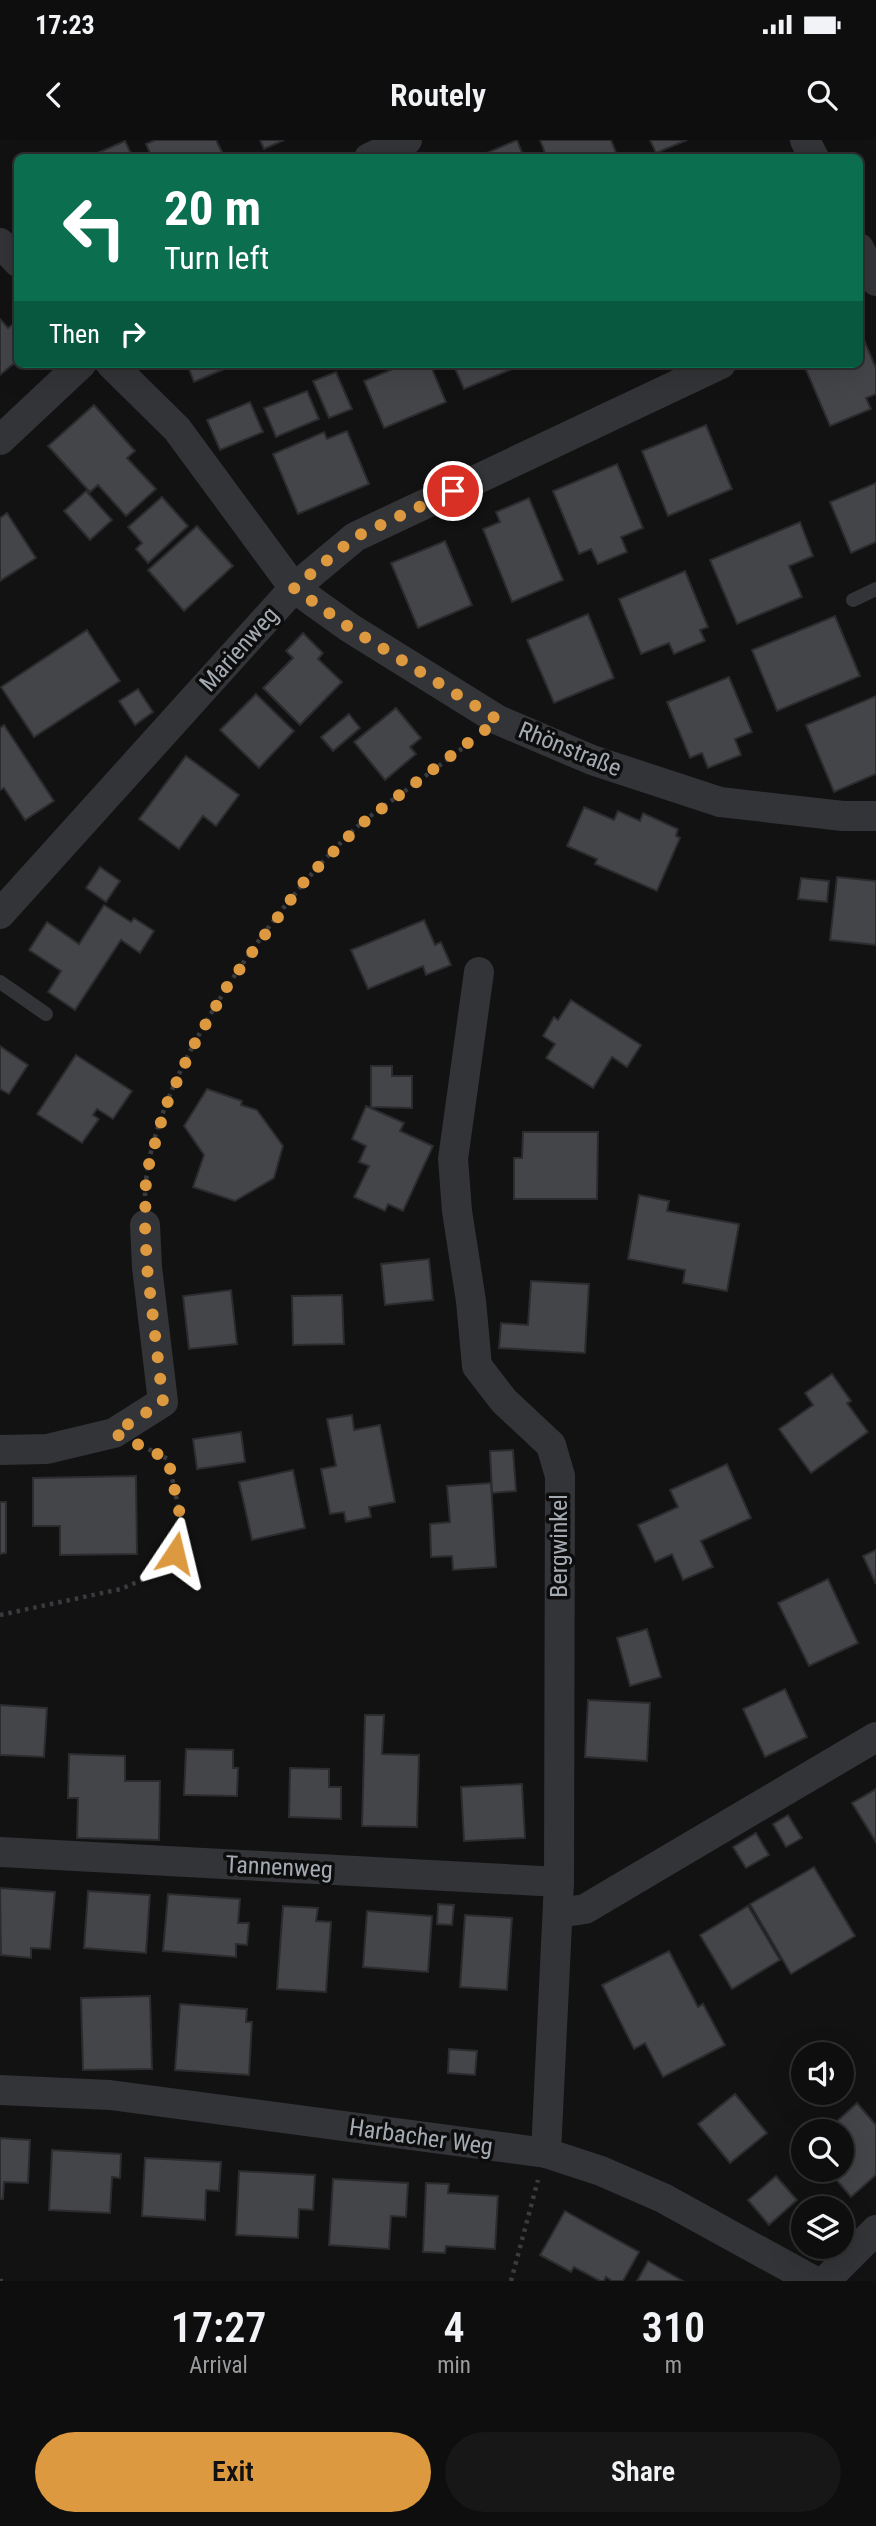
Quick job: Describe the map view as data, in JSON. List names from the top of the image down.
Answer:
{
  "streets": {
    "street": [
      "Marienweg",
      "Rhönstraße",
      "Bergwinkel",
      "Tannenweg",
      "Harbacher Weg"
    ]
  },
  "crossings": [
    ["Marienweg", "Rhönstraße"],
    ["Bergwinkel", "Tannenweg"],
    ["Bergwinkel", "Harbacher Weg"]
  ],
  "page": {
    "status": "17:23",
    "header": "Routely",
    "turn": ["20 m", "Turn left"],
    "then": "Then",
    "eta": [
      "17:27",
      "Arrival",
      "4",
      "min",
      "310",
      "m"
    ],
    "buttons": ["Exit", "Share"]
  }
}
